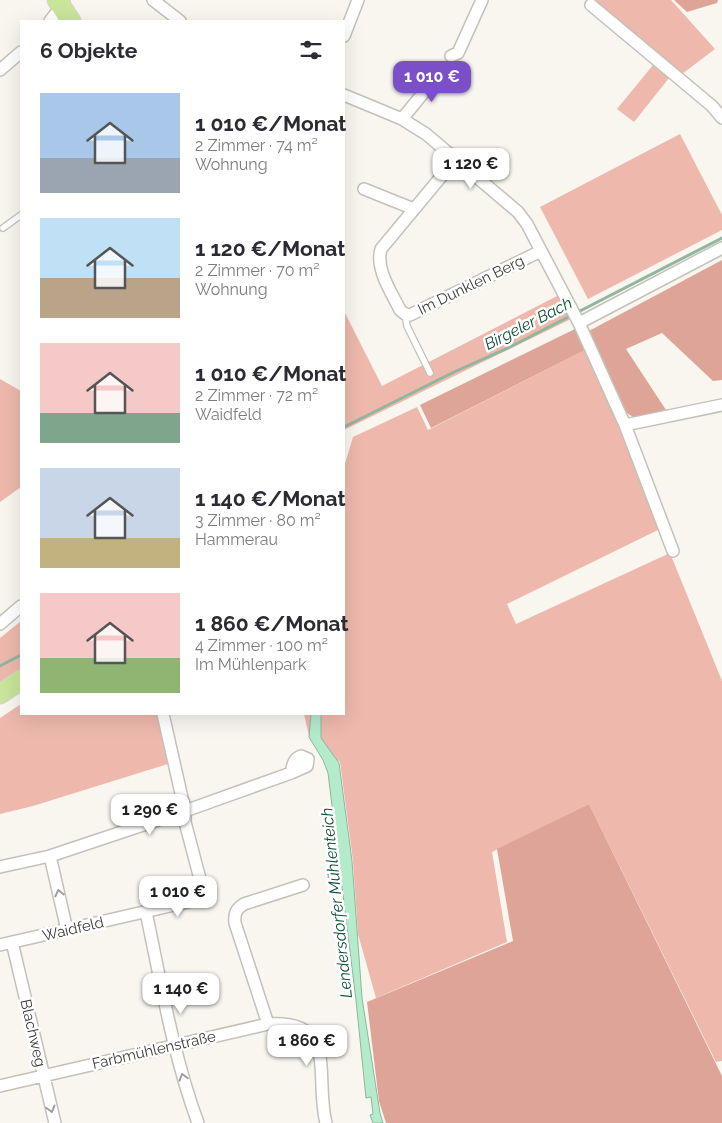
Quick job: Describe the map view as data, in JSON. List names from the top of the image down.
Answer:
{
  "streets": {
    "street": [
      "Im Dunklen Berg",
      "Waidfeld",
      "Blachweg",
      "Farbmühlenstraße"
    ]
  },
  "crossings": [
    ["Waidfeld", "Blachweg"],
    ["Blachweg", "Farbmühlenstraße"]
  ],
  "water": ["Birgeler Bach", "Lendersdorfer Mühlenteich"],
  "page": {
    "heading": "6 Objekte",
    "price": [
      "1 010 €",
      "1 120 €",
      "1 290 €",
      "1 010 €",
      "1 140 €",
      "1 860 €"
    ],
    "list": [
      {
        "name": "1 010 €/Monat",
        "note": "2 Zimmer · 74 m² · Wohnung"
      },
      {
        "name": "1 120 €/Monat",
        "note": "2 Zimmer · 70 m² · Wohnung"
      },
      {
        "name": "1 010 €/Monat",
        "note": "2 Zimmer · 72 m² · Waidfeld"
      },
      {
        "name": "1 140 €/Monat",
        "note": "3 Zimmer · 80 m² · Hammerau"
      },
      {
        "name": "1 860 €/Monat",
        "note": "4 Zimmer · 100 m² · Im Mühlenpark"
      }
    ]
  }
}
